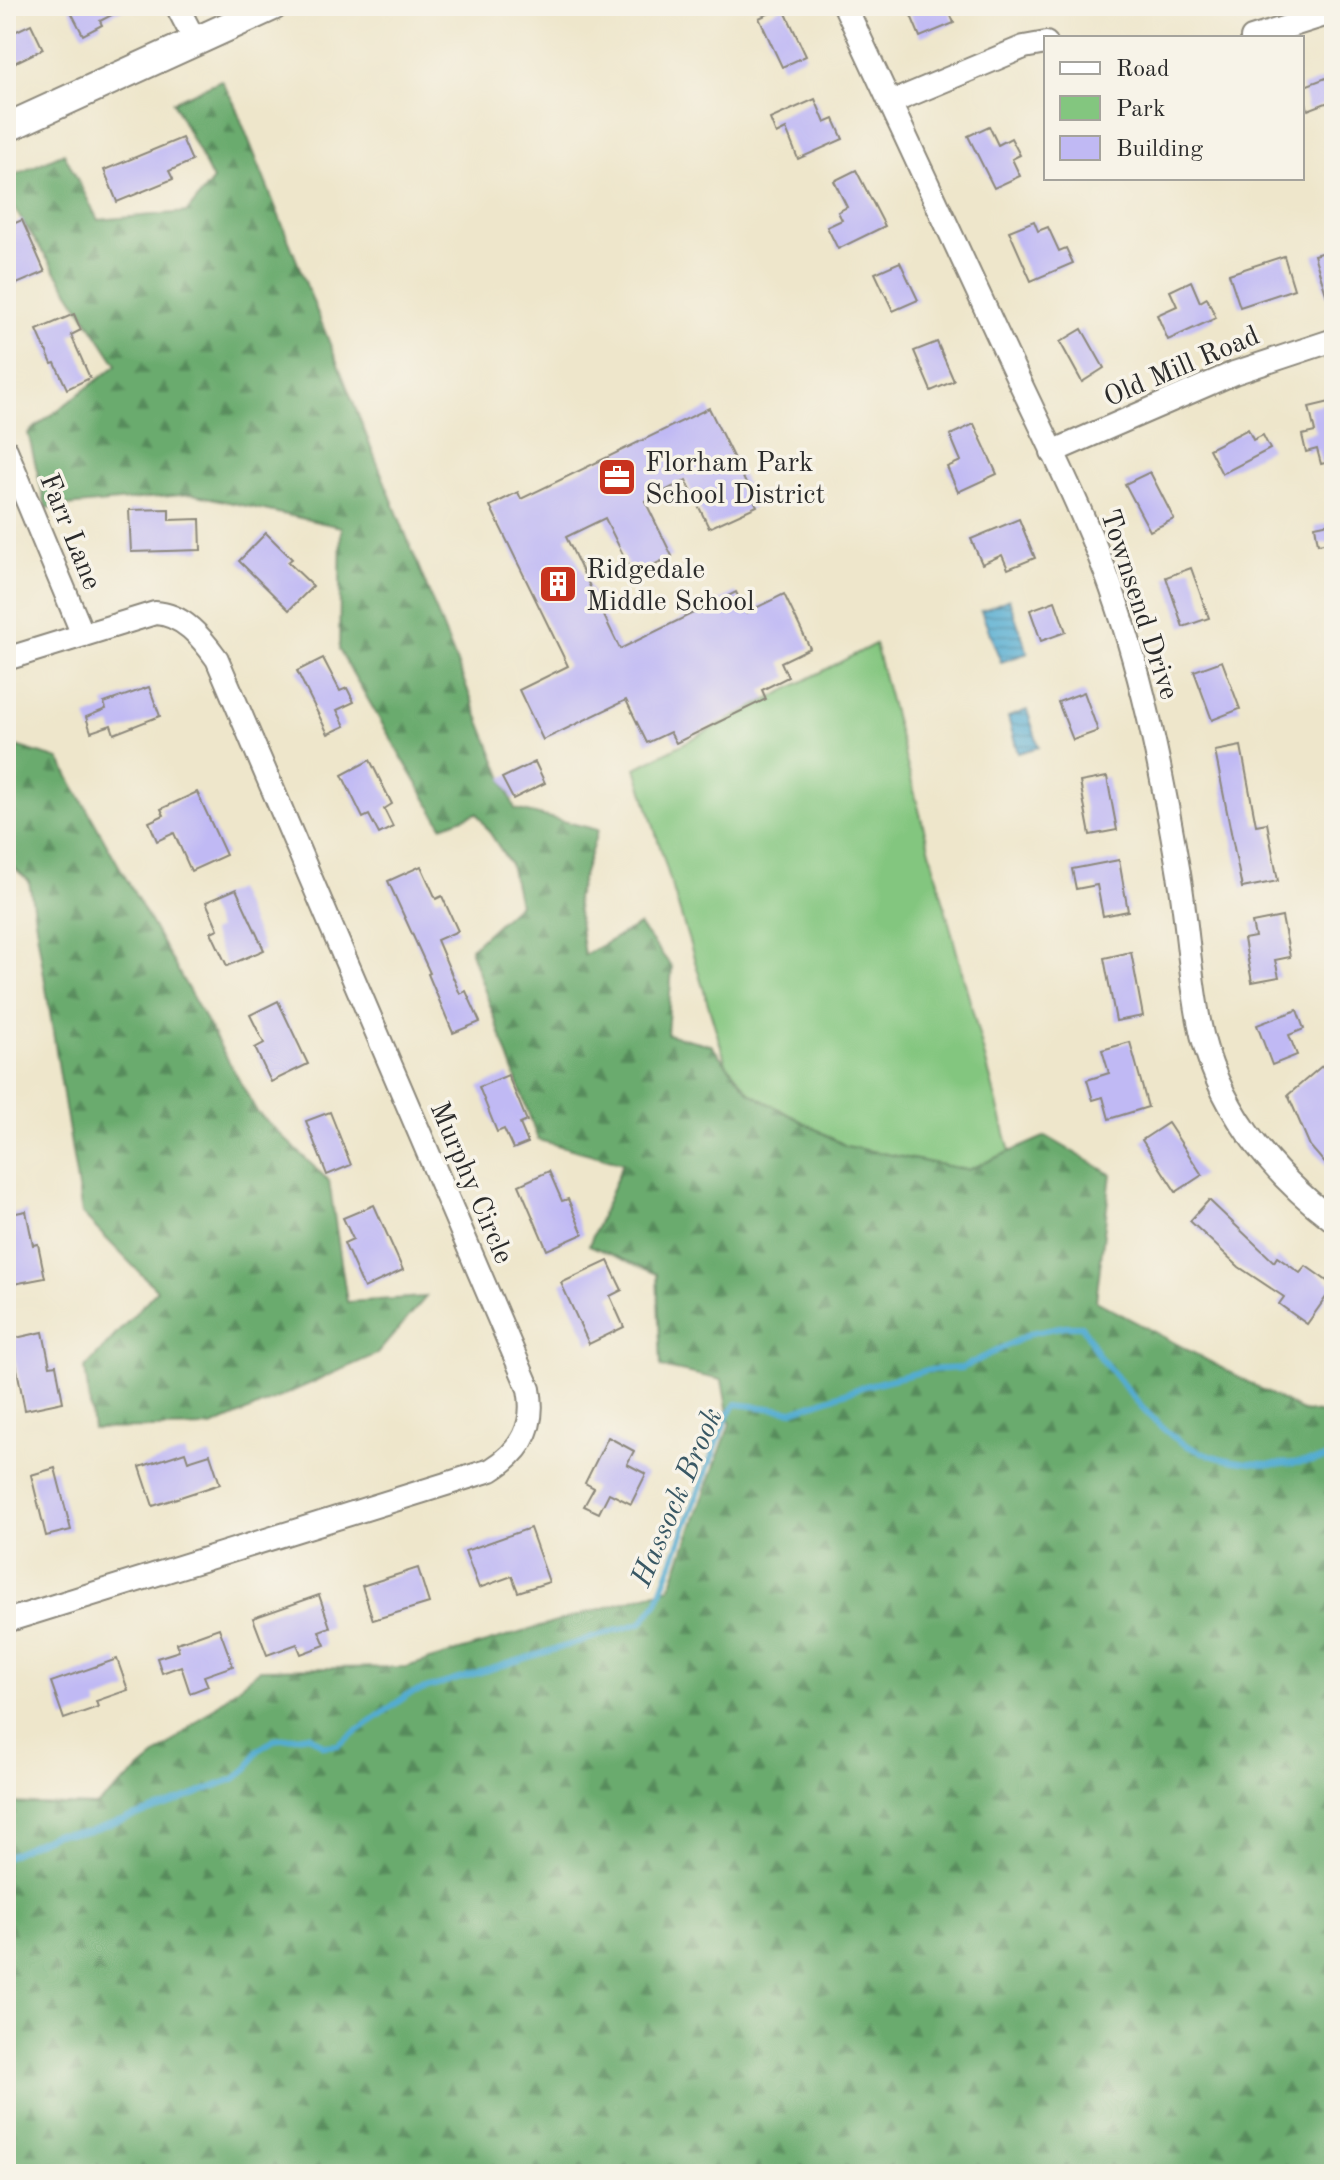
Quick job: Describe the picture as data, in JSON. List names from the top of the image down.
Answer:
{
  "streets": {
    "street": [
      "Old Mill Road",
      "Farr Lane",
      "Townsend Drive",
      "Murphy Circle"
    ]
  },
  "crossings": [
    ["Old Mill Road", "Townsend Drive"],
    ["Farr Lane", "Murphy Circle"]
  ],
  "water": ["Hassock Brook"],
  "places": {
    "office": ["Florham Park School District"],
    "building": ["Ridgedale Middle School"]
  },
  "legend": ["Road", "Park", "Building"]
}
